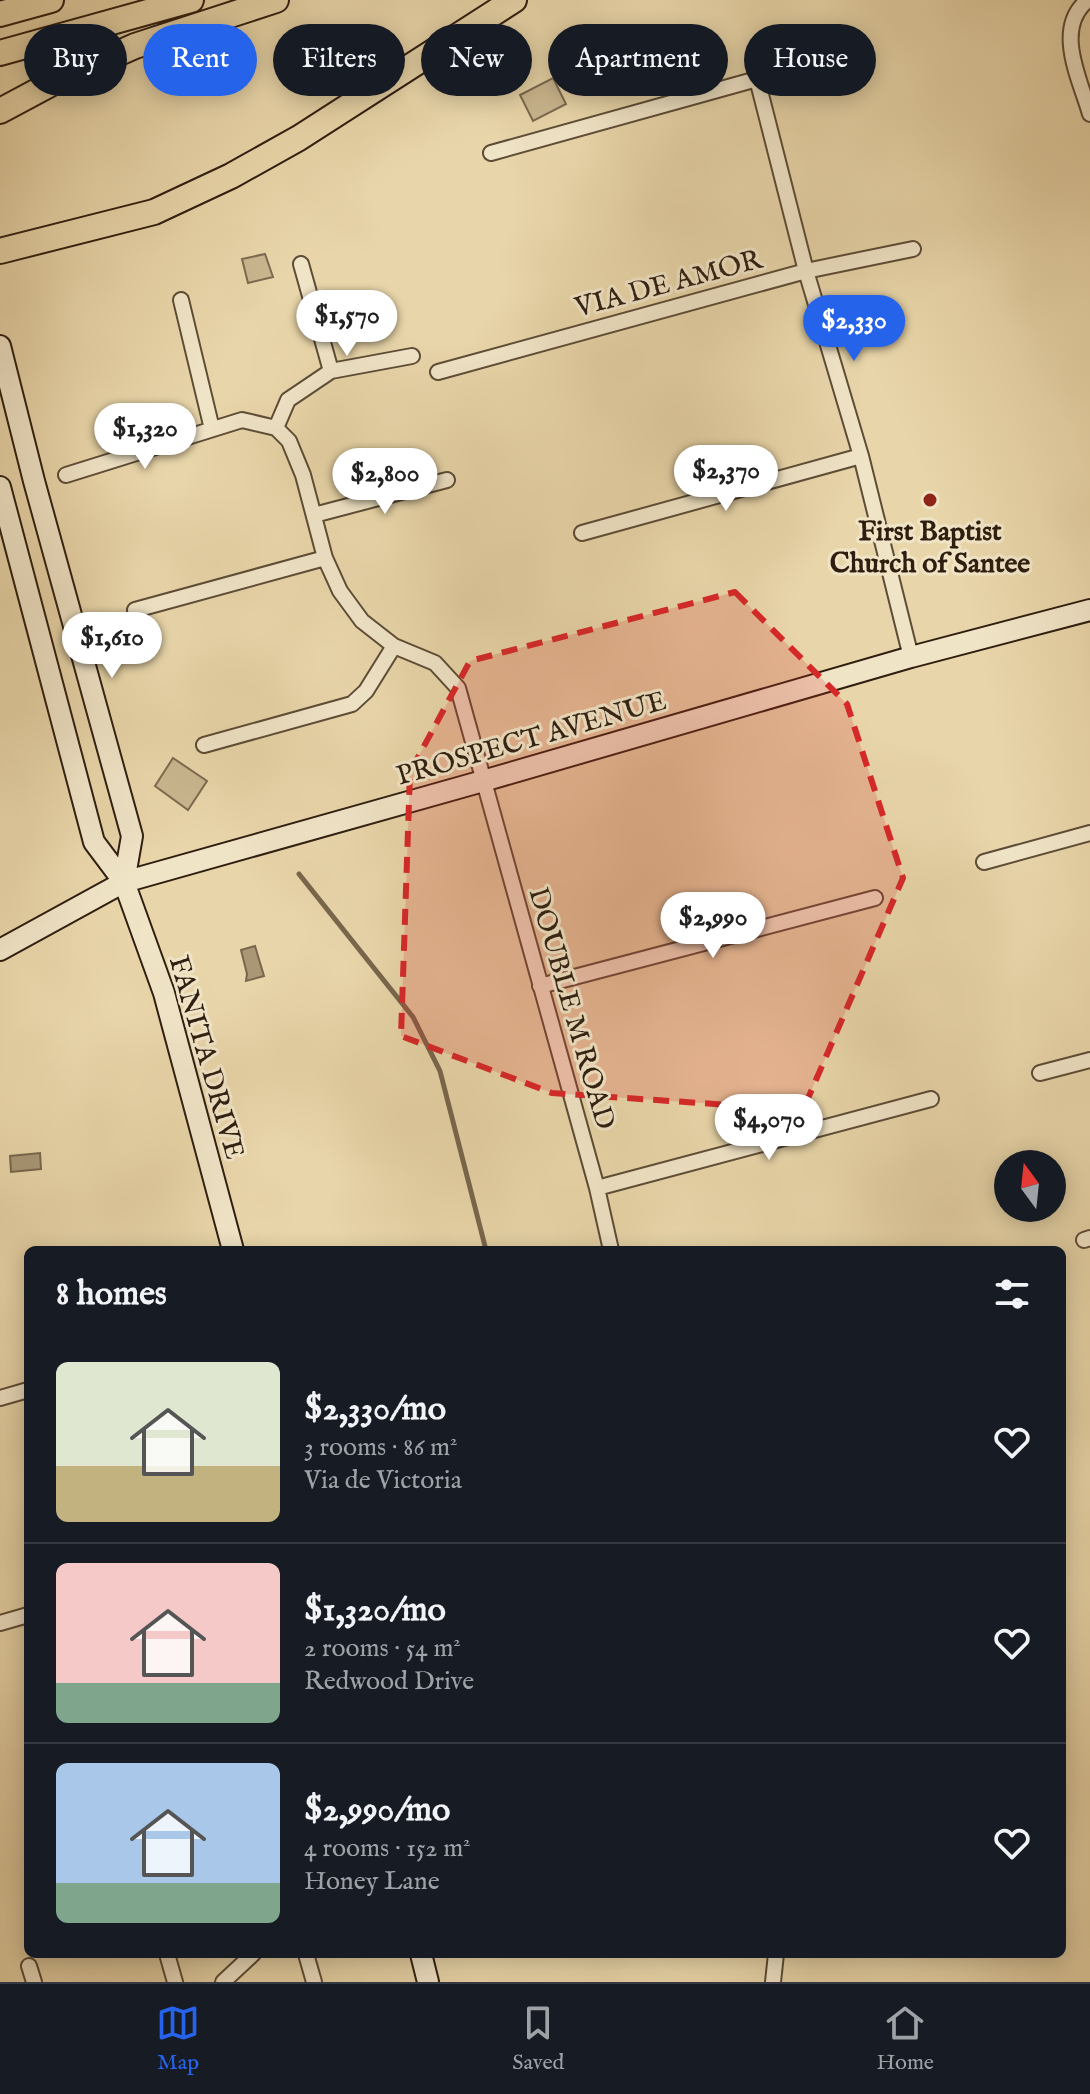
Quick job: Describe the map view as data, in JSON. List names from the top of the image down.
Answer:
{
  "streets": {
    "main road": ["PROSPECT AVENUE", "FANITA DRIVE"],
    "street": ["VIA DE AMOR", "DOUBLE M ROAD"]
  },
  "crossings": [
    ["PROSPECT AVENUE", "DOUBLE M ROAD"],
    ["PROSPECT AVENUE", "FANITA DRIVE"]
  ],
  "places": ["First Baptist Church of Santee"],
  "north": "top",
  "page": {
    "chip": [
      "Buy",
      "Rent",
      "Filters",
      "New",
      "Apartment",
      "House"
    ],
    "price": [
      "$1,570",
      "$2,330",
      "$1,320",
      "$2,370",
      "$2,800",
      "$1,610",
      "$2,990",
      "$4,070"
    ],
    "heading": "8 homes",
    "list": [
      {
        "name": "$2,330/mo",
        "note": "3 rooms · 86 m² · Via de Victoria"
      },
      {
        "name": "$1,320/mo",
        "note": "2 rooms · 54 m² · Redwood Drive"
      },
      {
        "name": "$2,990/mo",
        "note": "4 rooms · 152 m² · Honey Lane"
      }
    ],
    "tabs": ["Map", "Saved", "Home"]
  }
}
